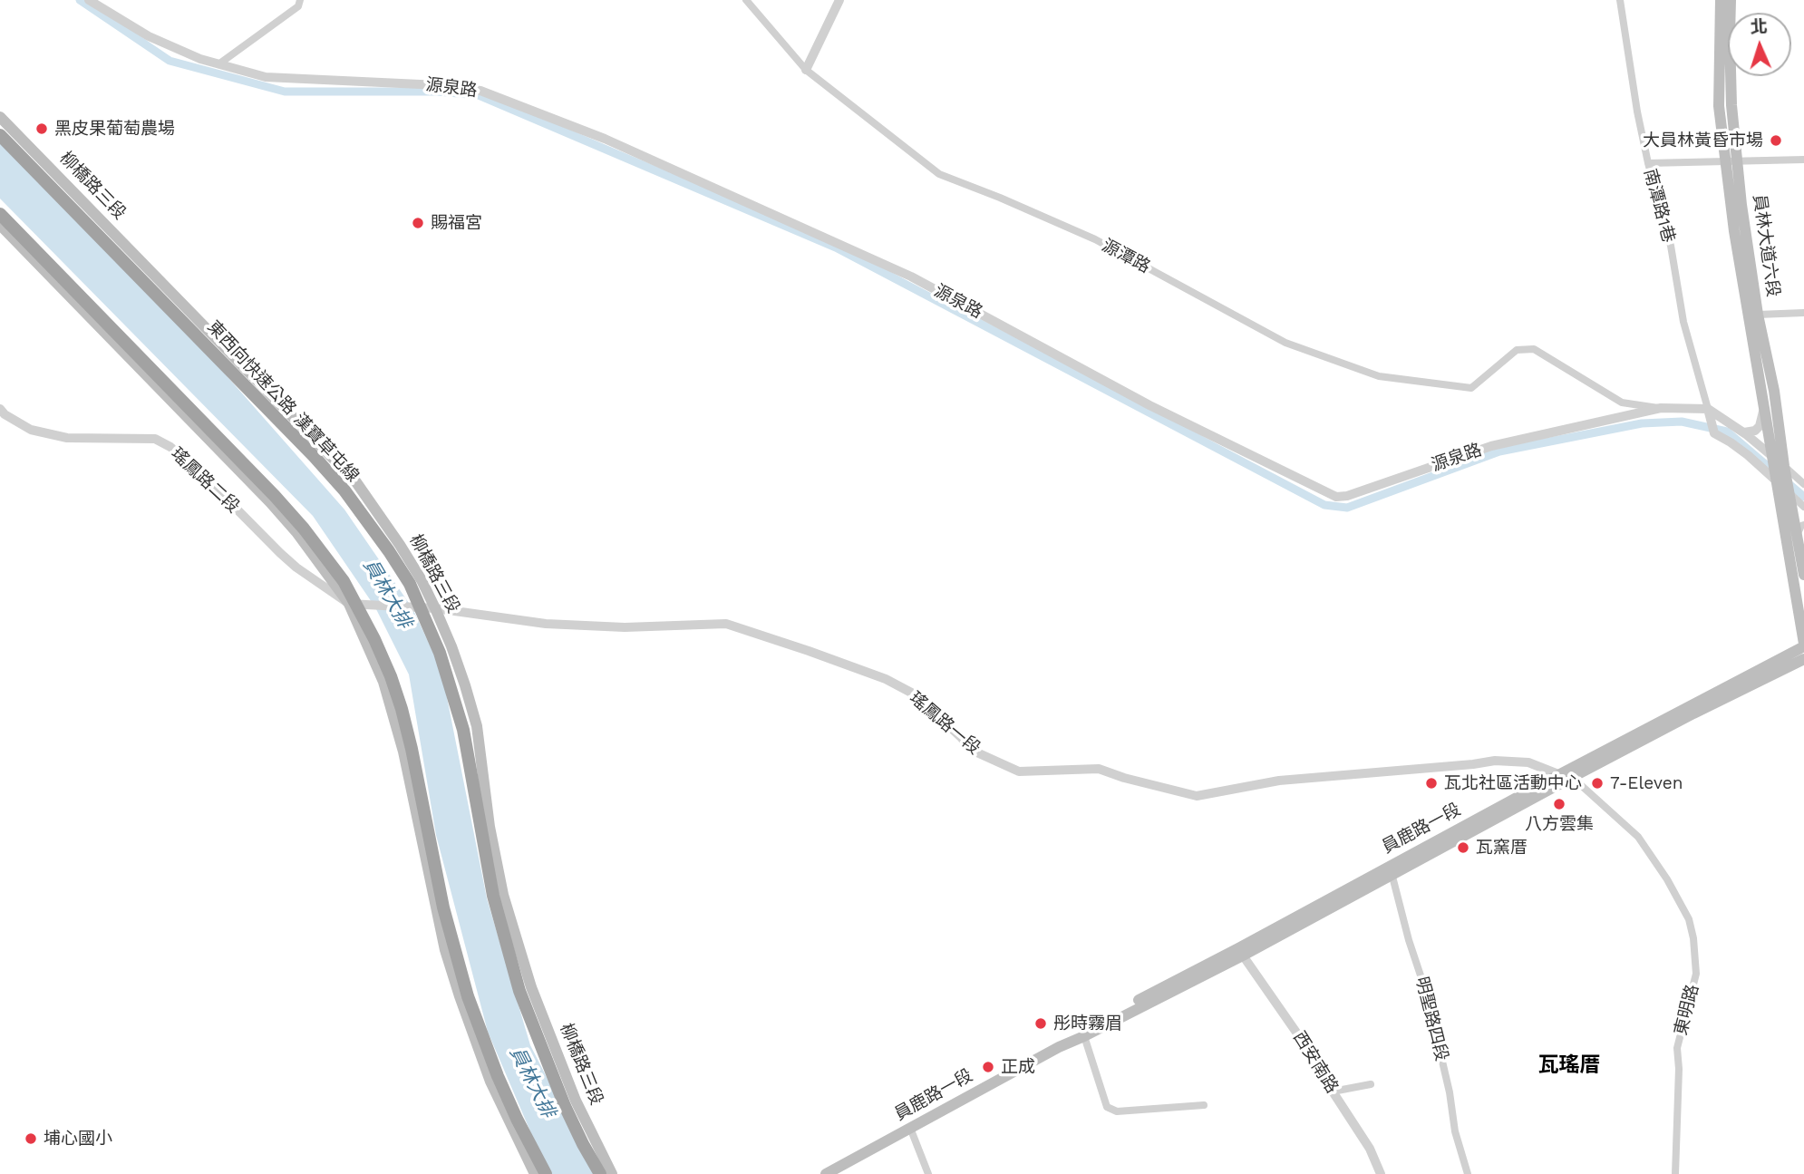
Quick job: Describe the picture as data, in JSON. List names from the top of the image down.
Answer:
{
  "streets": {
    "highway": ["東西向快速公路 漢寶草屯線"],
    "main road": ["柳橋路三段", "員林大道六段", "員鹿路一段"],
    "street": [
      "源泉路",
      "南潭路1巷",
      "源潭路",
      "瑤鳳路二段",
      "瑤鳳路一段",
      "東明路",
      "明聖路四段",
      "西安南路"
    ]
  },
  "crossings": [
    ["源泉路", "南潭路1巷"],
    ["源泉路", "源潭路"],
    ["柳橋路三段", "瑤鳳路一段"],
    ["員林大道六段", "員鹿路一段"],
    ["瑤鳳路二段", "瑤鳳路一段"],
    ["瑤鳳路一段", "員鹿路一段"],
    ["瑤鳳路一段", "東明路"],
    ["員鹿路一段", "東明路"],
    ["員鹿路一段", "明聖路四段"],
    ["員鹿路一段", "西安南路"]
  ],
  "districts": ["瓦瑤厝"],
  "water": ["員林大排"],
  "places": [
    "黑皮果葡萄農場",
    "大員林黃昏市場",
    "賜福宮",
    "瓦北社區活動中心",
    "7-Eleven",
    "八方雲集",
    "瓦窯厝",
    "彤時霧眉",
    "正成",
    "埔心國小"
  ],
  "north": "top"
}
